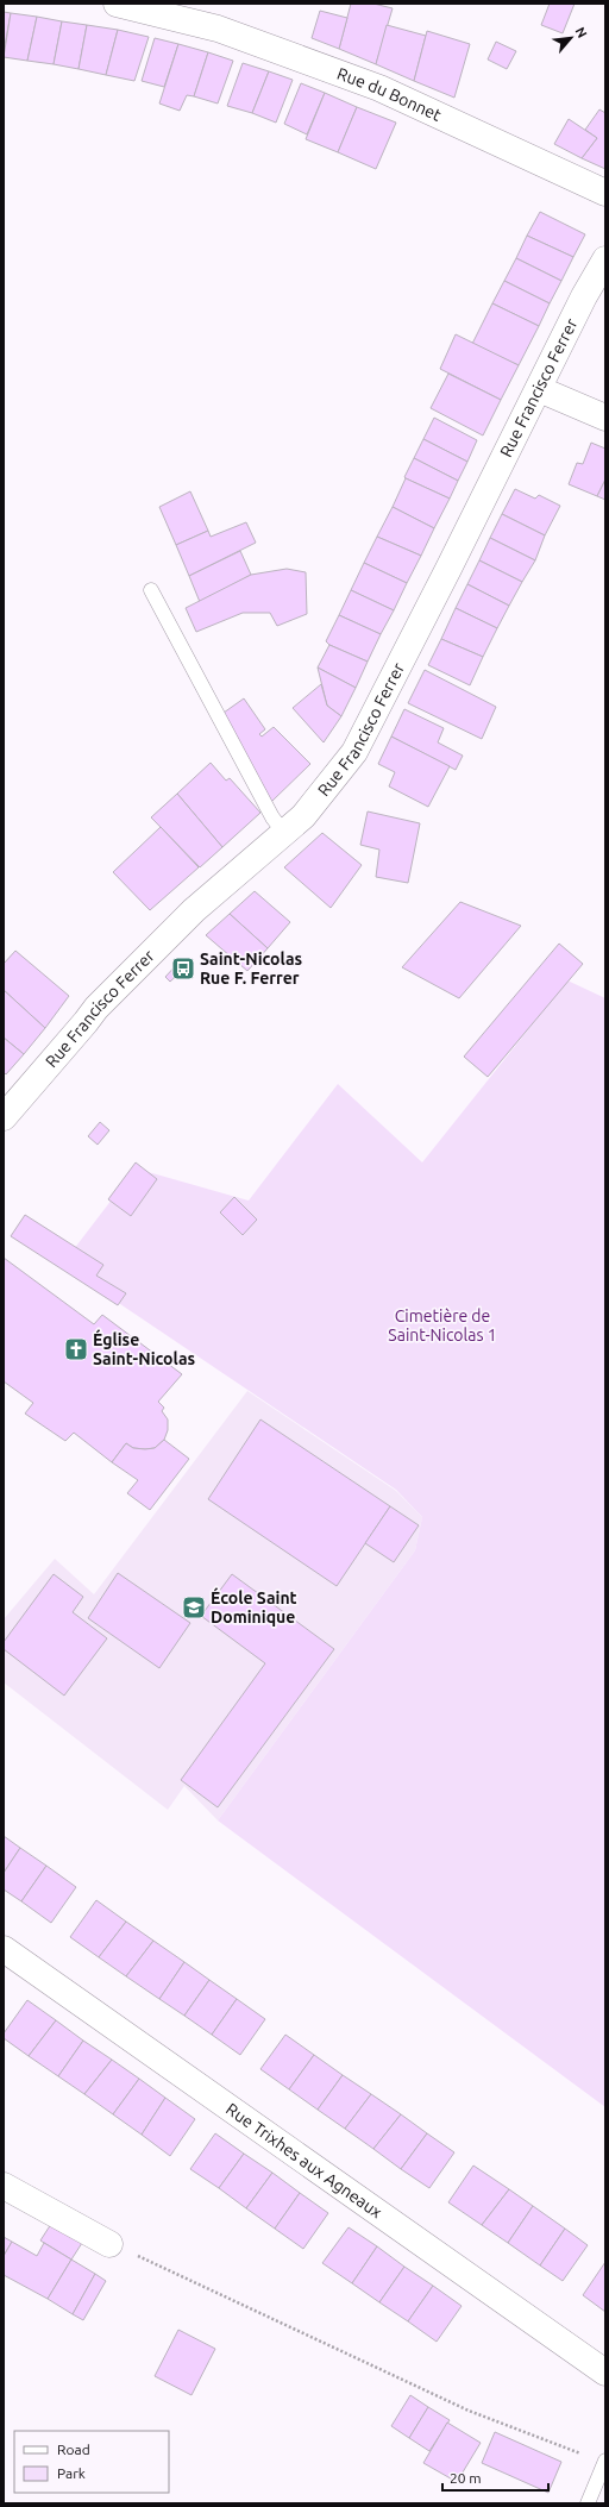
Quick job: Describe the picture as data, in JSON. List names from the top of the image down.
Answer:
{
  "streets": {
    "street": ["Rue du Bonnet", "Rue Francisco Ferrer", "Rue Trixhes aux Agneaux"]
  },
  "parks": ["Cimetière de Saint-Nicolas 1"],
  "places": {
    "bus stop": ["Saint-Nicolas Rue F. Ferrer"],
    "church": ["Église Saint-Nicolas"],
    "school or university": ["École Saint Dominique"]
  },
  "legend": ["Road", "Park"],
  "scale_bar": "20 m",
  "north": "top right"
}
